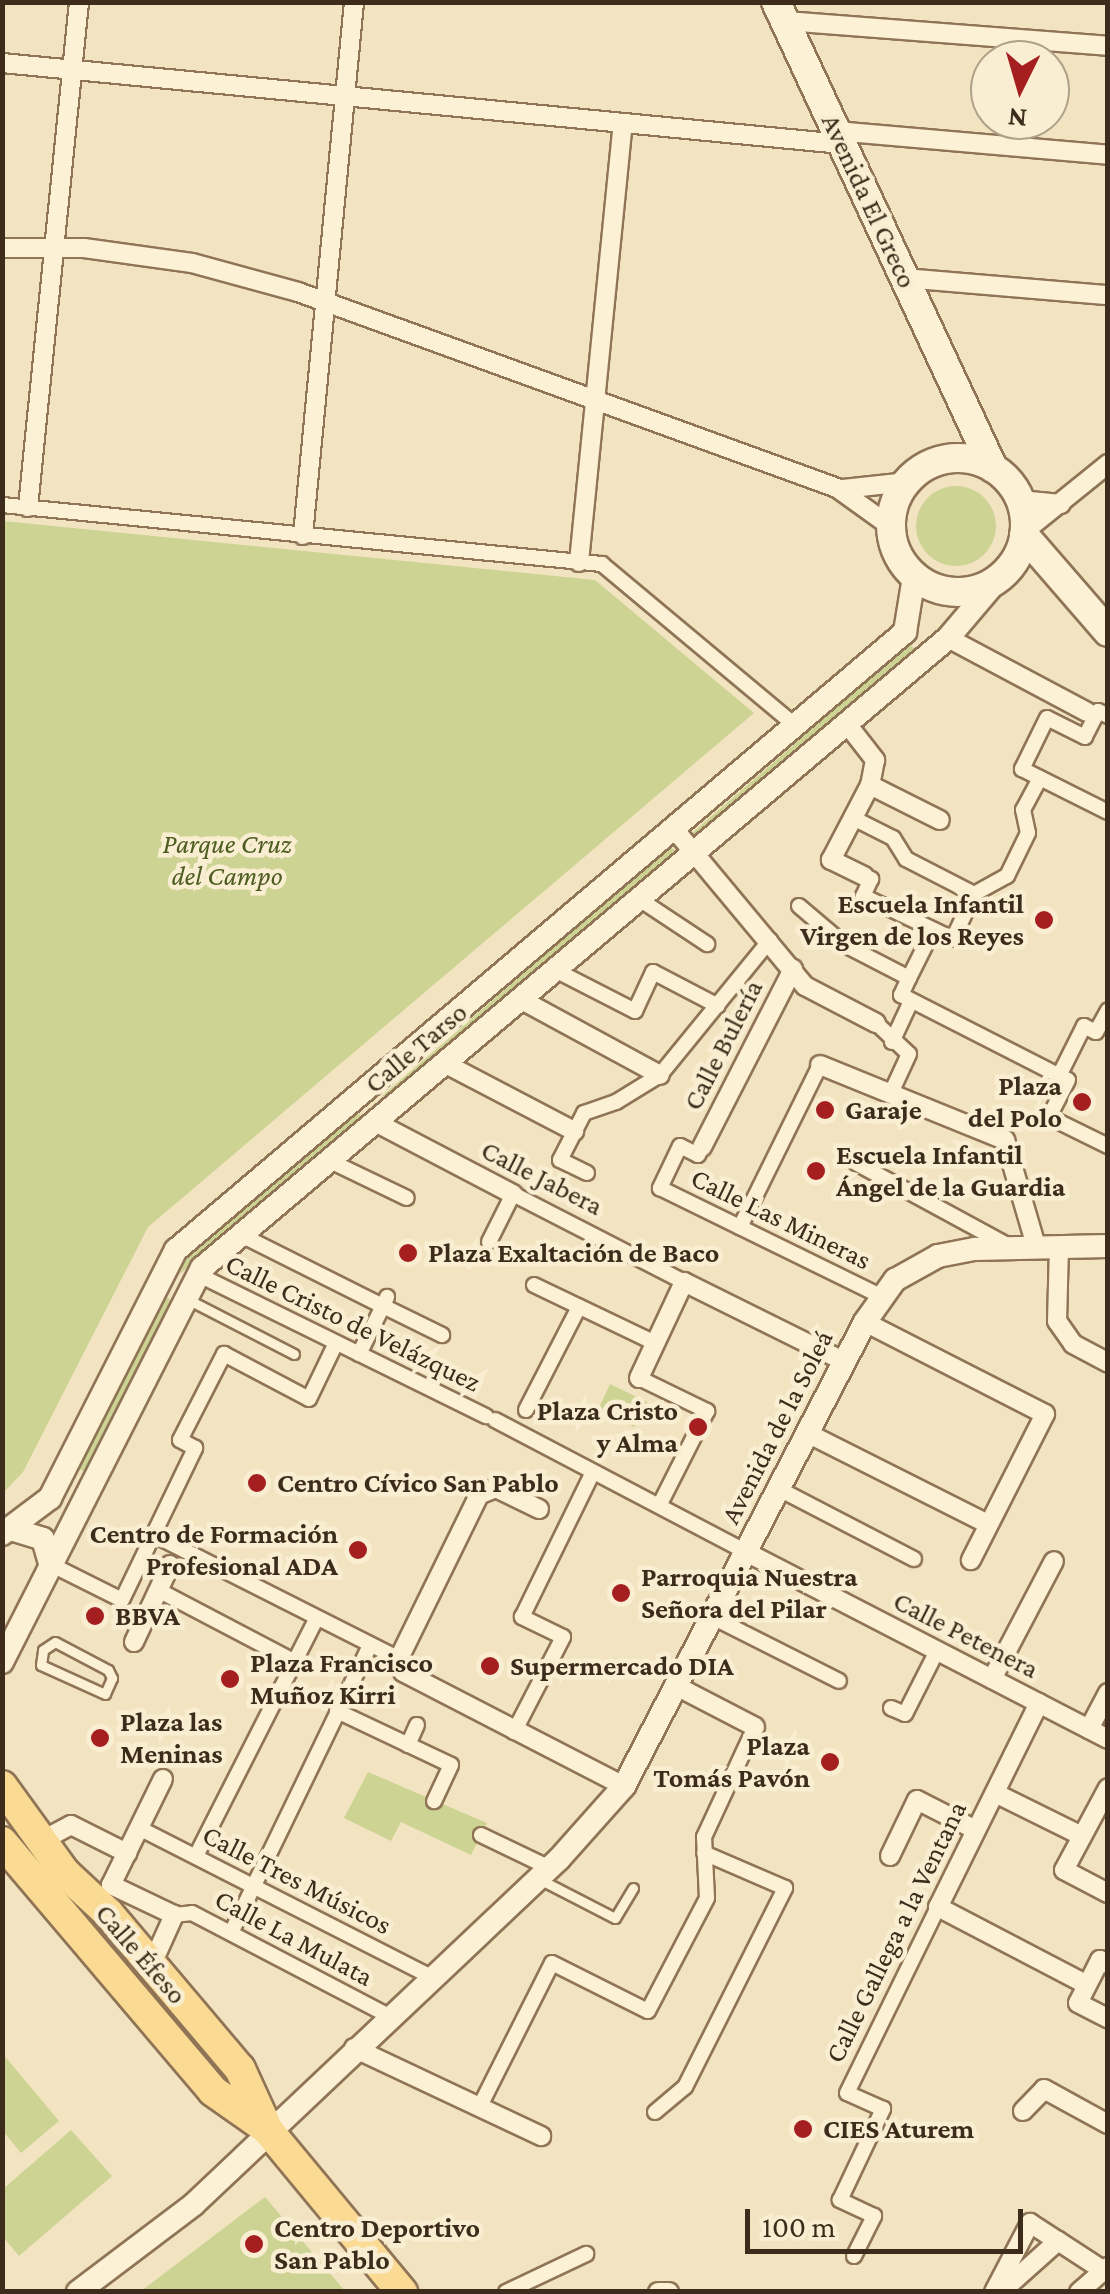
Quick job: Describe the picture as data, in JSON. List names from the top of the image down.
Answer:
{
  "streets": {
    "main road": ["Avenida El Greco", "Calle Éfeso"],
    "street": [
      "Calle Bulería",
      "Calle Tarso",
      "Calle Jabera",
      "Calle Las Mineras",
      "Calle Cristo de Velázquez",
      "Avenida de la Soleá",
      "Calle Petenera",
      "Calle Tres Músicos",
      "Calle Gallega a la Ventana",
      "Calle La Mulata"
    ]
  },
  "crossings": [
    ["Avenida El Greco", "Calle Tarso"],
    ["Calle Bulería", "Calle Las Mineras"],
    ["Calle Tarso", "Calle Jabera"],
    ["Calle Tarso", "Calle Cristo de Velázquez"],
    ["Calle Jabera", "Avenida de la Soleá"],
    ["Calle Las Mineras", "Avenida de la Soleá"],
    ["Calle Cristo de Velázquez", "Avenida de la Soleá"],
    ["Calle Cristo de Velázquez", "Calle Petenera"],
    ["Avenida de la Soleá", "Calle Petenera"],
    ["Avenida de la Soleá", "Calle Tres Músicos"],
    ["Avenida de la Soleá", "Calle La Mulata"],
    ["Avenida de la Soleá", "Calle Éfeso"],
    ["Calle Petenera", "Calle Gallega a la Ventana"]
  ],
  "parks": ["Parque Cruz del Campo"],
  "places": [
    "Escuela Infantil Virgen de los Reyes",
    "Plaza del Polo",
    "Garaje",
    "Escuela Infantil Ángel de la Guardia",
    "Plaza Exaltación de Baco",
    "Plaza Cristo y Alma",
    "Centro Cívico San Pablo",
    "Centro de Formación Profesional ADA",
    "Parroquia Nuestra Señora del Pilar",
    "BBVA",
    "Supermercado DIA",
    "Plaza Francisco Muñoz Kirri",
    "Plaza las Meninas",
    "Plaza Tomás Pavón",
    "CIES Aturem",
    "Centro Deportivo San Pablo"
  ],
  "scale_bar": "100 m",
  "north": "bottom"
}
